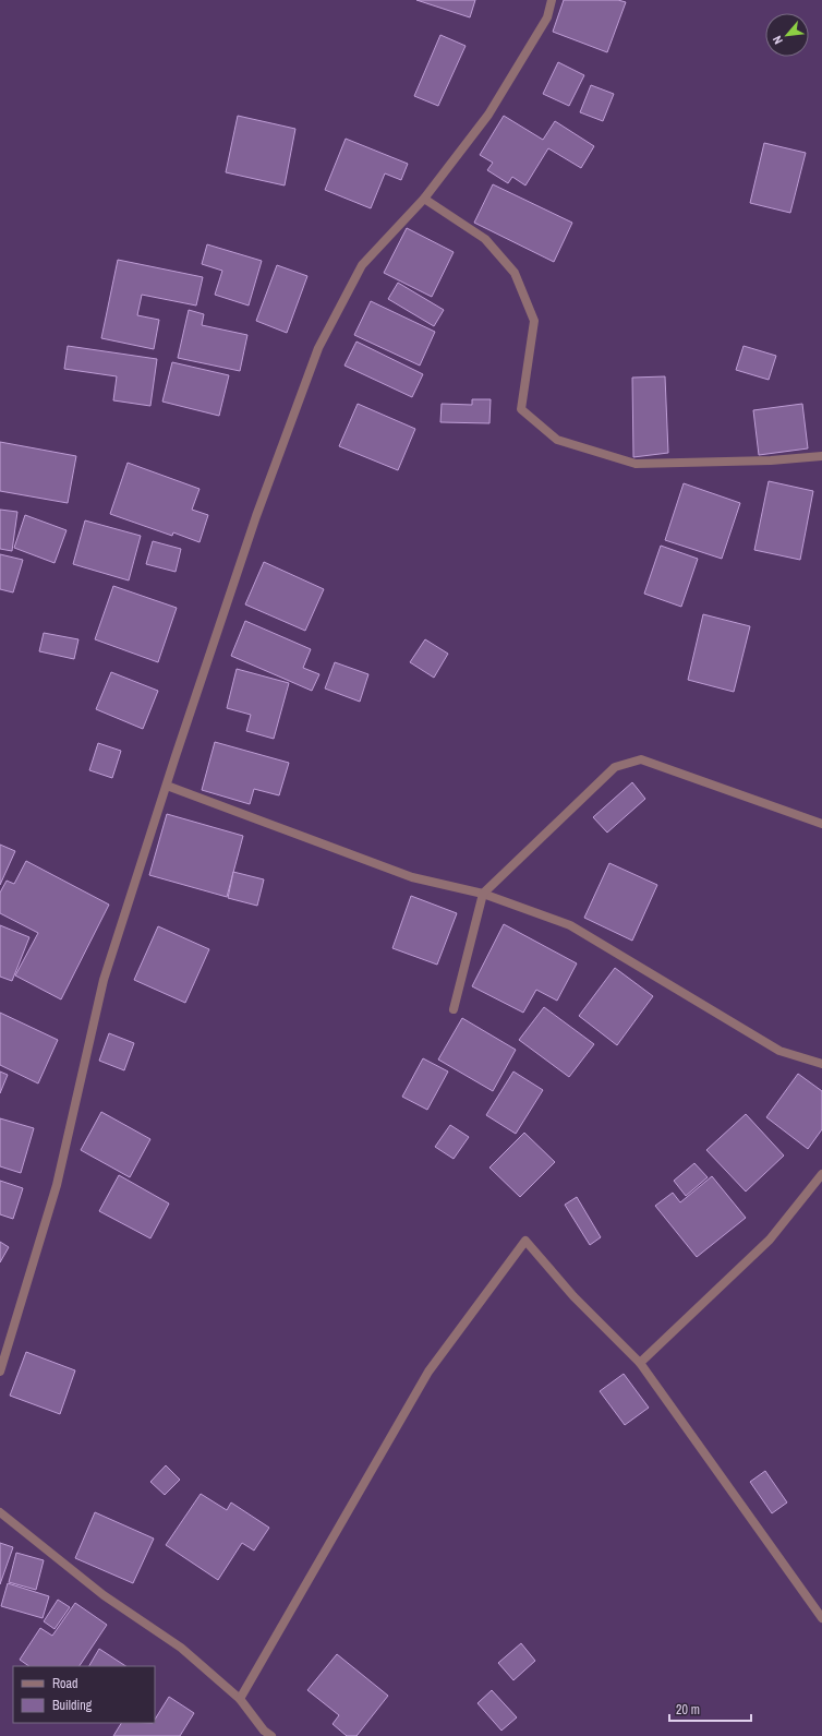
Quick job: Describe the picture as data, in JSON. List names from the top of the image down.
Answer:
{
  "legend": ["Road", "Building"],
  "scale_bar": "20 m",
  "north": "bottom left"
}
